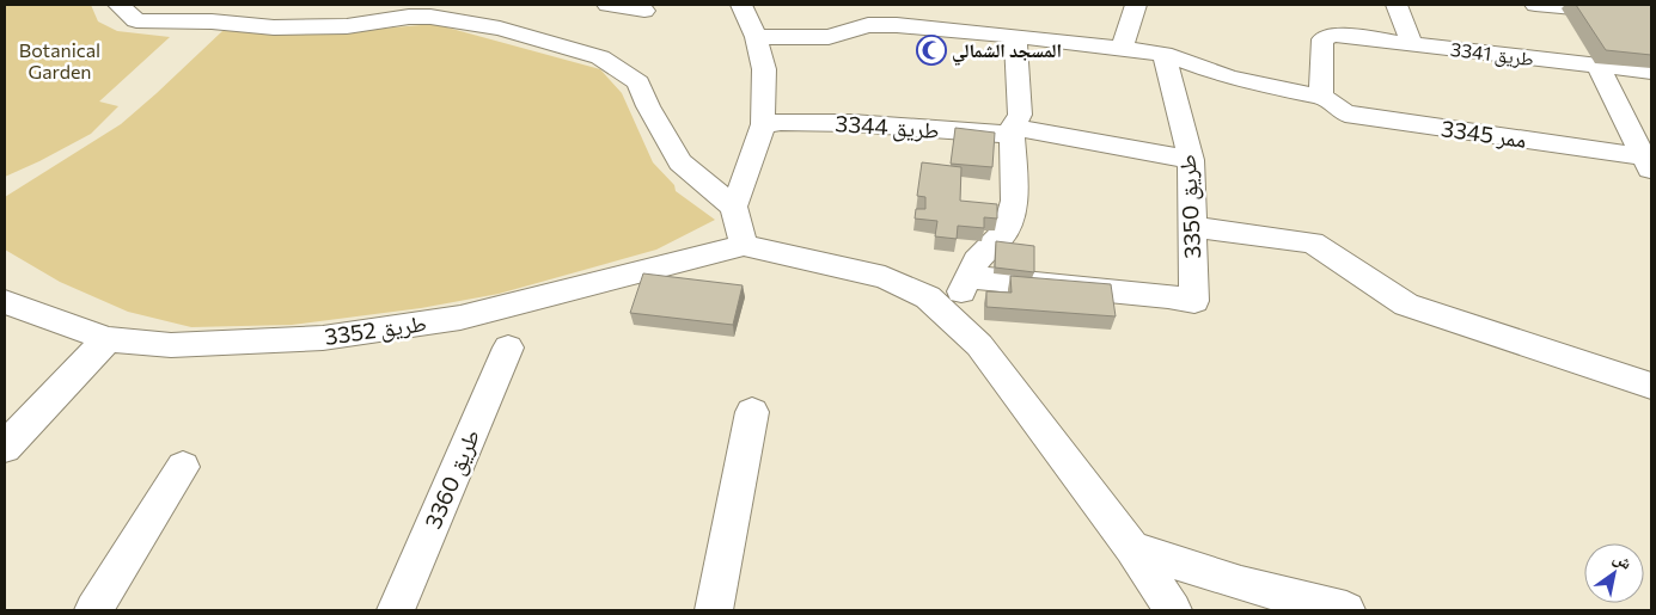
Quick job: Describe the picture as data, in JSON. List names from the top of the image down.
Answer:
{
  "streets": {
    "street": [
      "طريق 3341",
      "طريق 3344",
      "ممر 3345",
      "طريق 3350",
      "طريق 3352",
      "طريق 3360"
    ]
  },
  "crossings": [
    ["طريق 3341", "ممر 3345"],
    ["طريق 3344", "طريق 3350"]
  ],
  "parks": ["Botanical Garden"],
  "places": {
    "mosque": ["المسجد الشمالي"]
  },
  "north": "top right"
}
